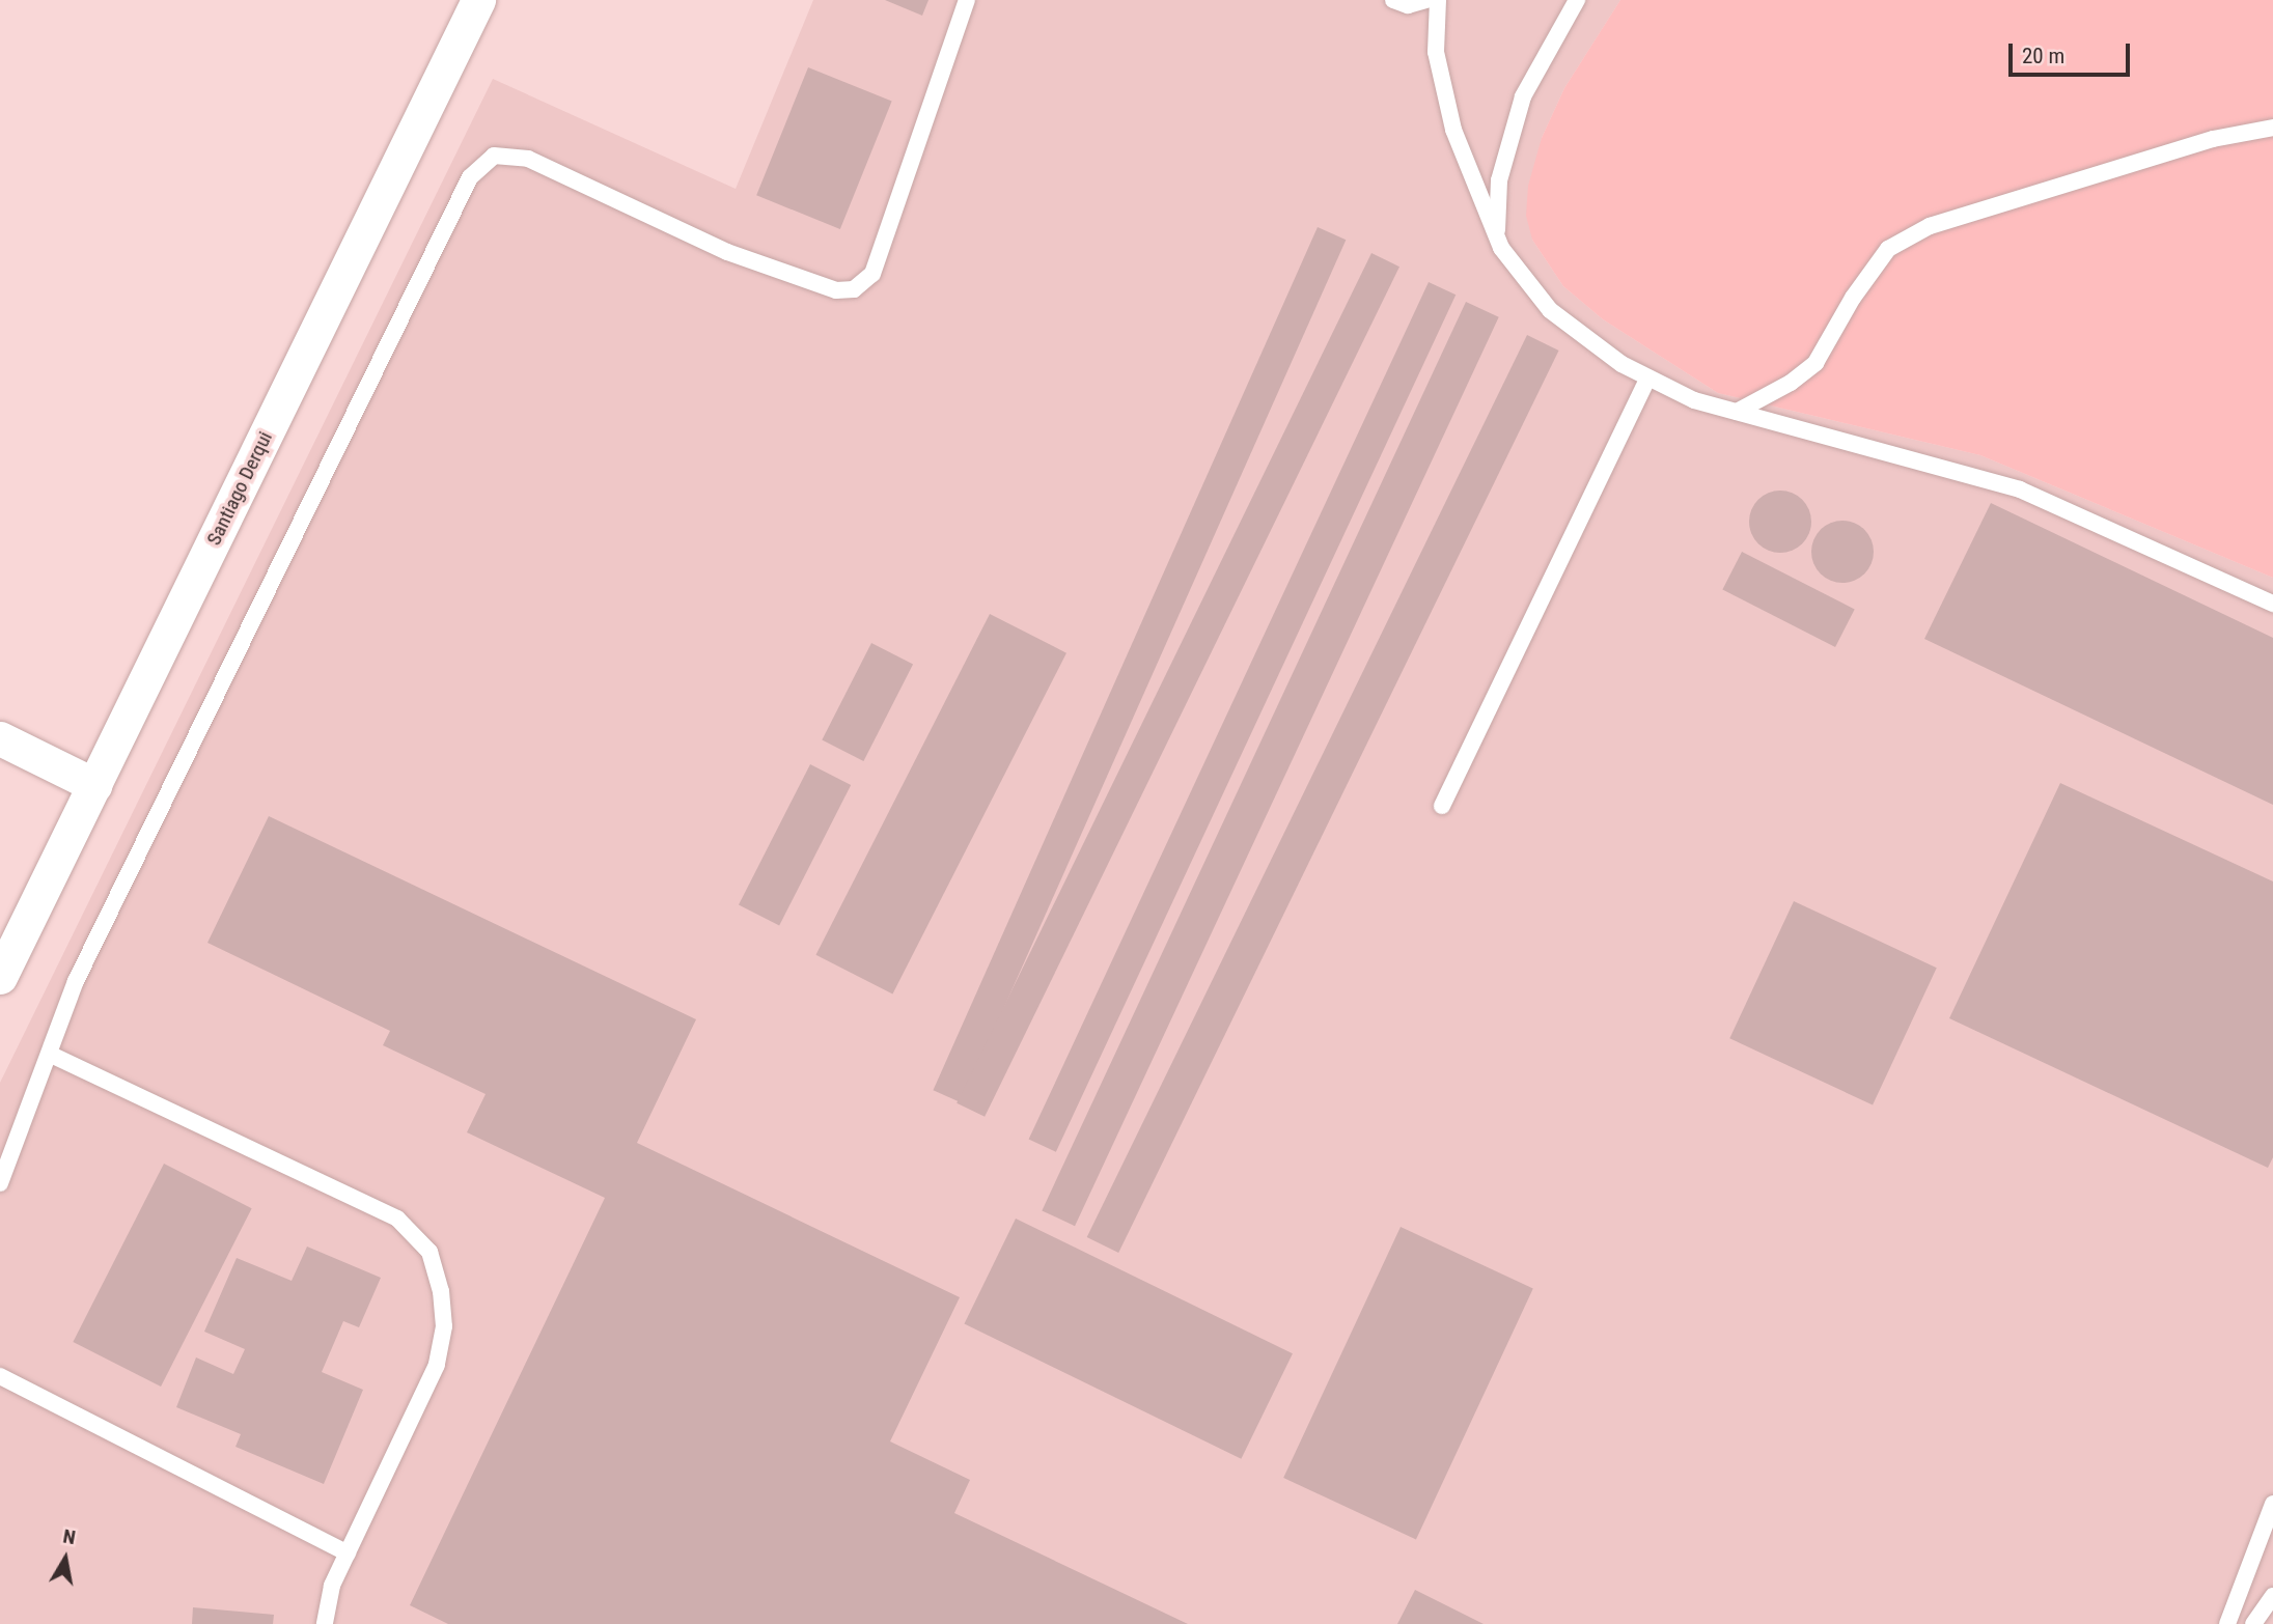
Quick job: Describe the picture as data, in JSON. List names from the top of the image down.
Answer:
{
  "streets": {
    "street": ["Santiago Derqui"]
  },
  "scale_bar": "20 m",
  "north": "top"
}
